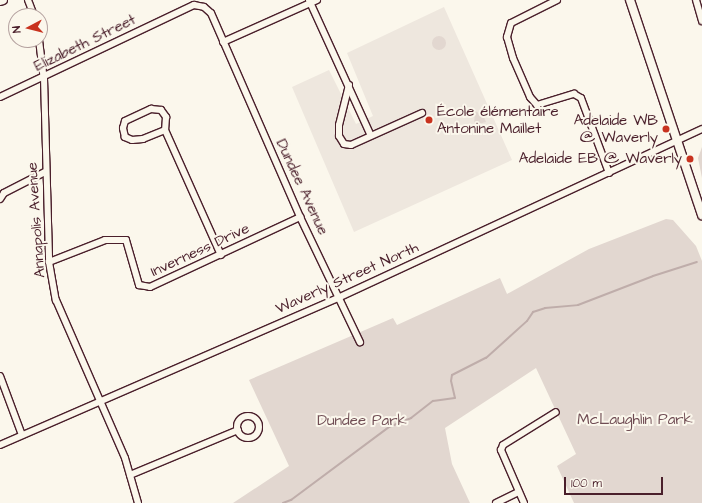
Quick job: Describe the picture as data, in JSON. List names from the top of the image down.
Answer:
{
  "streets": {
    "street": [
      "Elizabeth Street",
      "Dundee Avenue",
      "Annapolis Avenue",
      "Inverness Drive",
      "Waverly Street North"
    ]
  },
  "crossings": [
    ["Elizabeth Street", "Dundee Avenue"],
    ["Elizabeth Street", "Annapolis Avenue"],
    ["Dundee Avenue", "Inverness Drive"],
    ["Dundee Avenue", "Waverly Street North"],
    ["Annapolis Avenue", "Inverness Drive"],
    ["Annapolis Avenue", "Waverly Street North"]
  ],
  "parks": ["McLaughlin Park", "Dundee Park"],
  "places": ["École élémentaire Antonine Maillet", "Adelaide WB @ Waverly", "Adelaide EB @ Waverly"],
  "scale_bar": "100 m",
  "north": "left"
}
